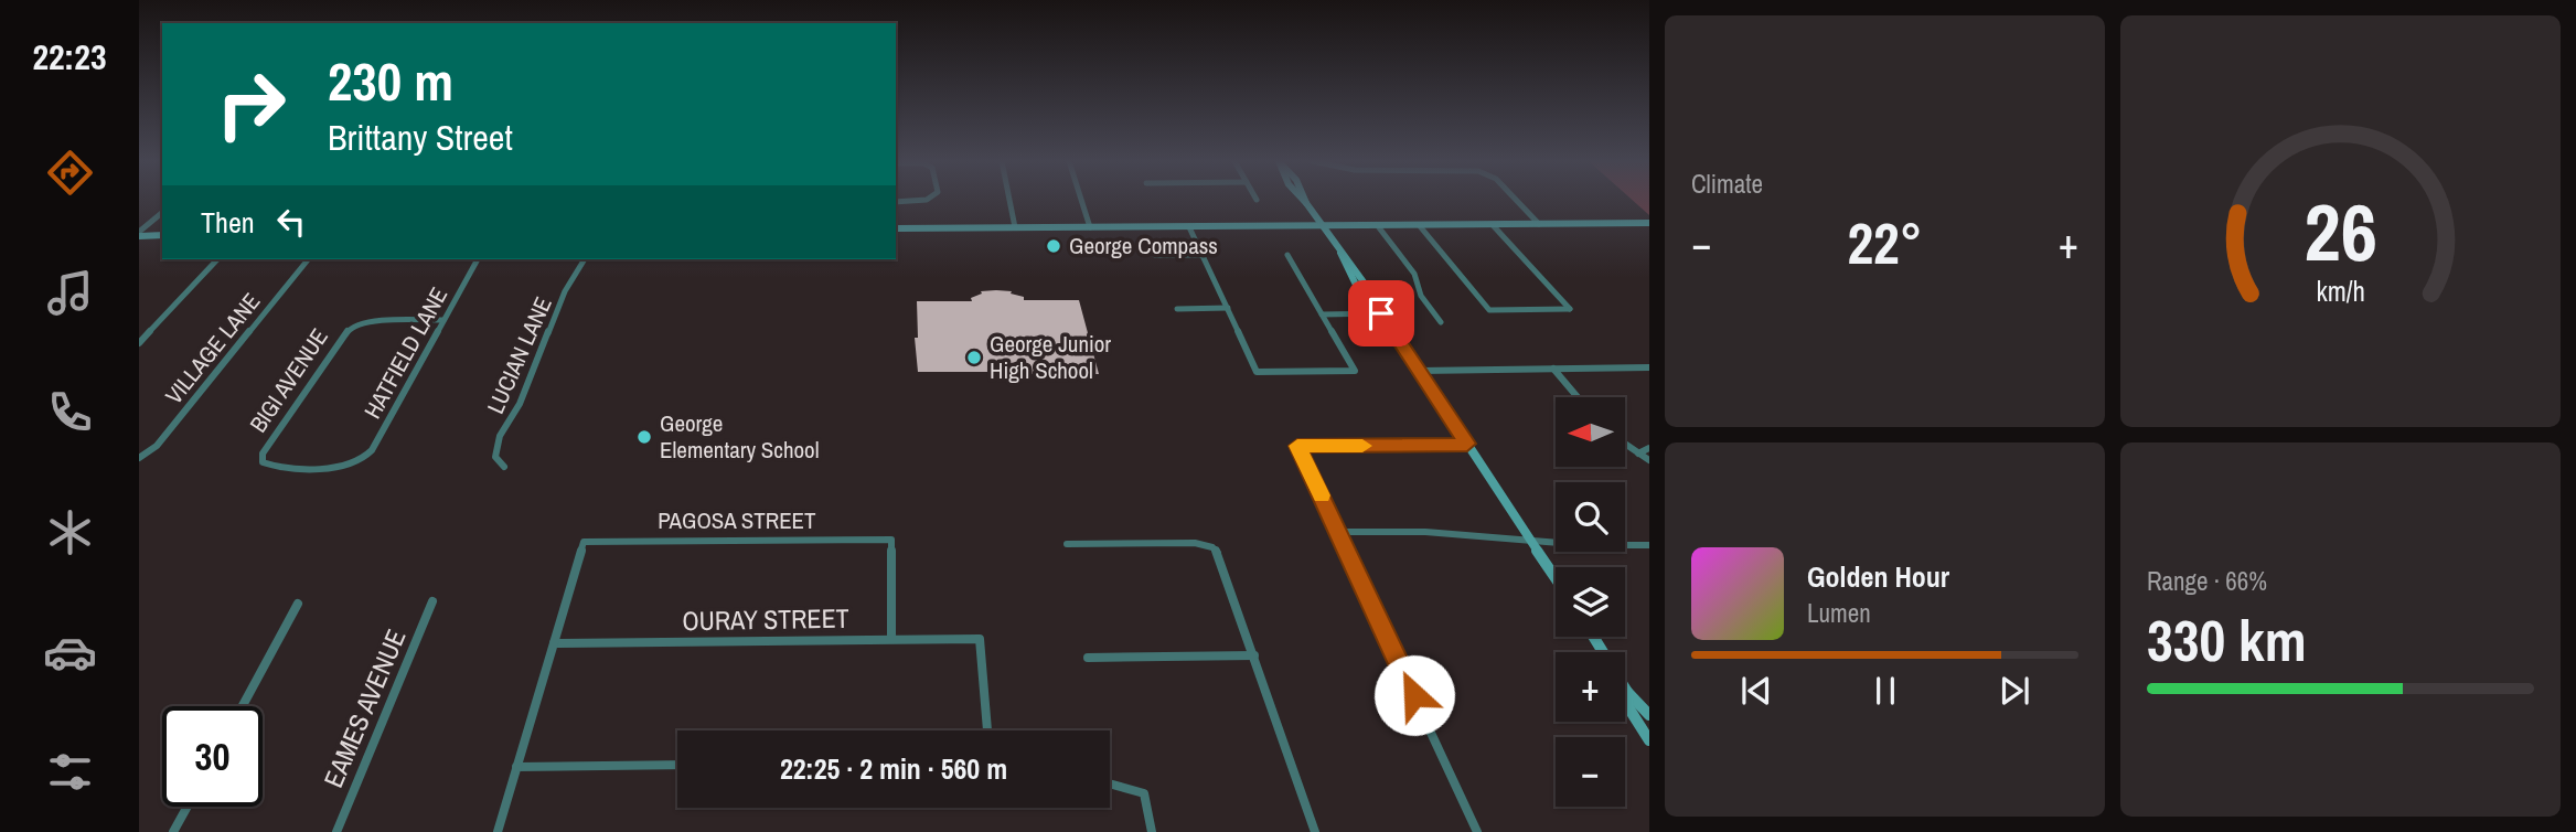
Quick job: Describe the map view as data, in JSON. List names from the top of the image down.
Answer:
{
  "streets": {
    "street": [
      "VILLAGE LANE",
      "HATFIELD LANE",
      "LUCIAN LANE",
      "BIGI AVENUE",
      "PAGOSA STREET",
      "OURAY STREET",
      "EAMES AVENUE"
    ]
  },
  "crossings": [
    ["HATFIELD LANE", "BIGI AVENUE"],
    ["PAGOSA STREET", "OURAY STREET"]
  ],
  "places": ["George Compass", "George Junior High School", "George Elementary School"],
  "north": "left",
  "page": {
    "tabs": "22:23",
    "tile": [
      "Climate",
      ["Range · 66%", "330 km"]
    ],
    "turn": ["230 m", "Brittany Street"],
    "then": "Then",
    "heat": ["−", "22°", "+"],
    "map_buttons": ["+", "−"],
    "song": ["Golden Hour", "Lumen"],
    "limit": "30",
    "trip": "22:25 · 2 min · 560 m",
    "gauge": ["26", "km/h"]
  }
}
